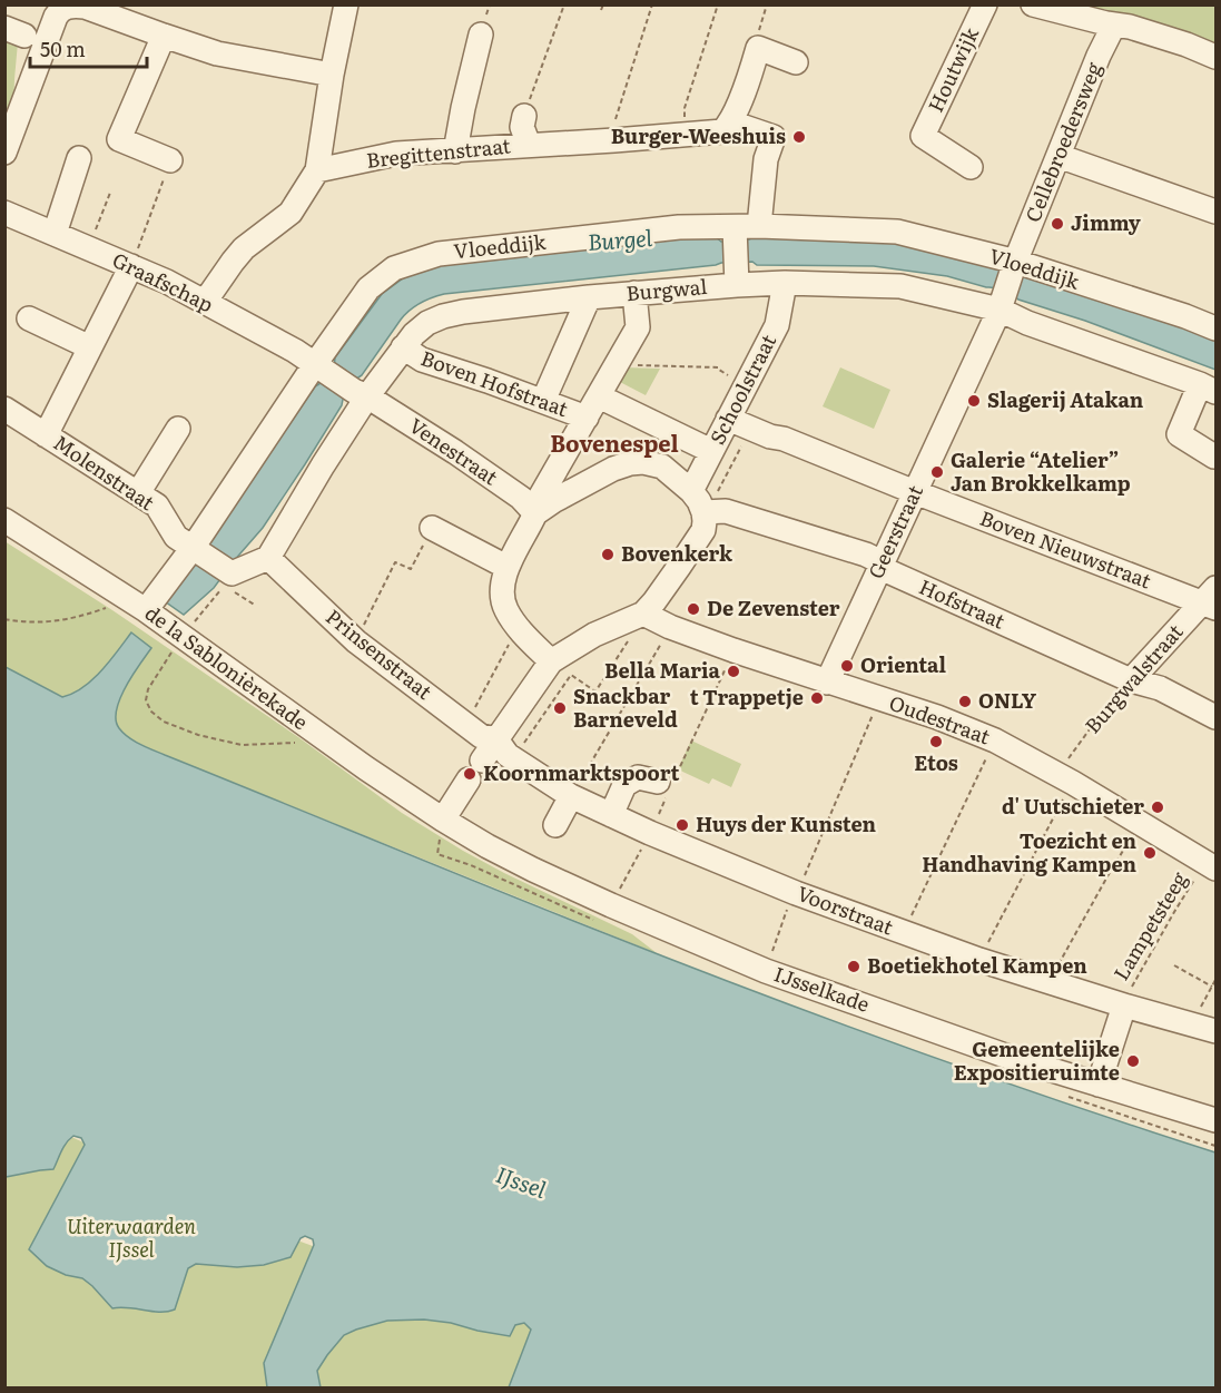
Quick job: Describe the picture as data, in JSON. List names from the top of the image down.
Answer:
{
  "streets": {
    "street": [
      "Houtwijk",
      "Cellebroedersweg",
      "Bregittenstraat",
      "Vloeddijk",
      "Graafschap",
      "Burgwal",
      "Boven Hofstraat",
      "Schoolstraat",
      "Venestraat",
      "Molenstraat",
      "Geerstraat",
      "Boven Nieuwstraat",
      "Hofstraat",
      "Prinsenstraat",
      "de la Sablonièrekade",
      "Burgwalstraat",
      "Oudestraat",
      "Voorstraat",
      "IJsselkade"
    ],
    "path": ["Lampetsteeg"]
  },
  "crossings": [
    ["Cellebroedersweg", "Vloeddijk"],
    ["Cellebroedersweg", "Burgwal"],
    ["Cellebroedersweg", "Geerstraat"],
    ["Vloeddijk", "Graafschap"],
    ["Vloeddijk", "Molenstraat"],
    ["Vloeddijk", "de la Sablonièrekade"],
    ["Graafschap", "Burgwal"],
    ["Graafschap", "Venestraat"],
    ["Burgwal", "Boven Hofstraat"],
    ["Burgwal", "Schoolstraat"],
    ["Burgwal", "Venestraat"],
    ["Burgwal", "Geerstraat"],
    ["Burgwal", "Prinsenstraat"],
    ["Schoolstraat", "Venestraat"],
    ["Schoolstraat", "Boven Nieuwstraat"],
    ["Schoolstraat", "Hofstraat"],
    ["Schoolstraat", "Oudestraat"],
    ["Venestraat", "Hofstraat"],
    ["Venestraat", "Oudestraat"],
    ["Geerstraat", "Boven Nieuwstraat"],
    ["Geerstraat", "Hofstraat"],
    ["Geerstraat", "Oudestraat"],
    ["Boven Nieuwstraat", "Burgwalstraat"],
    ["Hofstraat", "Burgwalstraat"],
    ["Hofstraat", "Oudestraat"],
    ["Prinsenstraat", "Voorstraat"],
    ["de la Sablonièrekade", "IJsselkade"],
    ["Burgwalstraat", "Oudestraat"],
    ["Burgwalstraat", "Voorstraat"],
    ["Oudestraat", "Lampetsteeg"],
    ["Voorstraat", "Lampetsteeg"]
  ],
  "districts": ["Bovenespel"],
  "water": ["Burgel", "IJssel"],
  "parks": ["Uiterwaarden IJssel"],
  "places": [
    "Burger-Weeshuis",
    "Jimmy",
    "Slagerij Atakan",
    "Galerie “Atelier” Jan Brokkelkamp",
    "Bovenkerk",
    "De Zevenster",
    "Oriental",
    "Bella Maria",
    "t Trappetje",
    "ONLY",
    "Snackbar Barneveld",
    "Etos",
    "Koornmarktspoort",
    "d' Uutschieter",
    "Huys der Kunsten",
    "Toezicht en Handhaving Kampen",
    "Boetiekhotel Kampen",
    "Gemeentelijke Expositieruimte"
  ],
  "scale_bar": "50 m"
}
